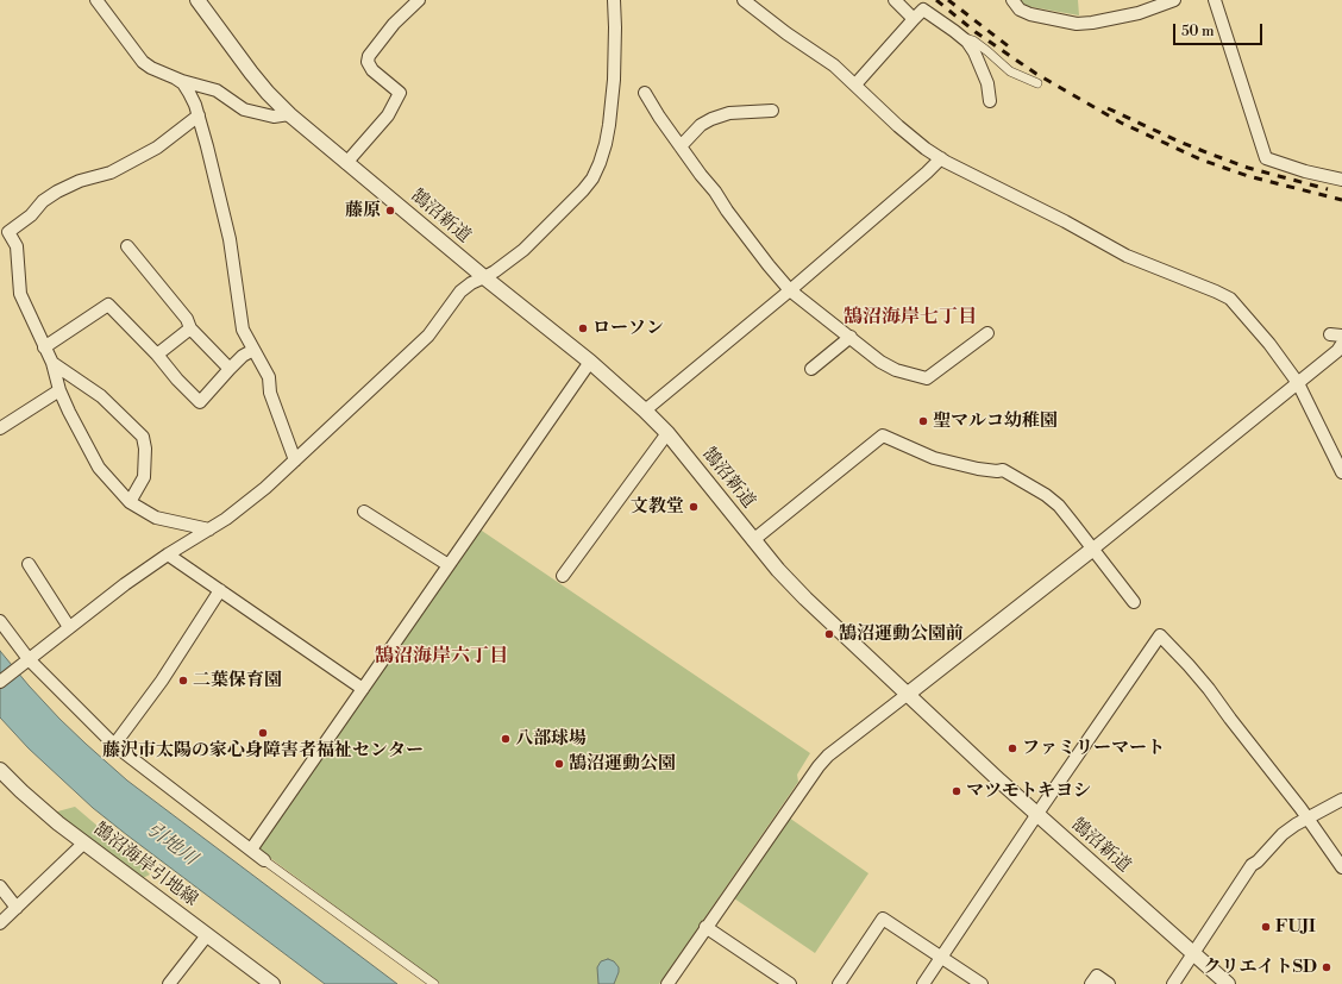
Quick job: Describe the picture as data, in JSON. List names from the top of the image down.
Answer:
{
  "streets": {
    "street": ["鵠沼新道", "鵠沼海岸引地線"]
  },
  "districts": ["鵠沼海岸七丁目", "鵠沼海岸六丁目"],
  "water": ["引地川"],
  "places": [
    "藤原",
    "ローソン",
    "聖マルコ幼稚園",
    "文教堂",
    "鵠沼運動公園前",
    "二葉保育園",
    "藤沢市太陽の家心身障害者福祉センター",
    "八部球場",
    "ファミリーマート",
    "鵠沼運動公園",
    "マツモトキヨシ",
    "FUJI",
    "クリエイトSD"
  ],
  "scale_bar": "50 m"
}
